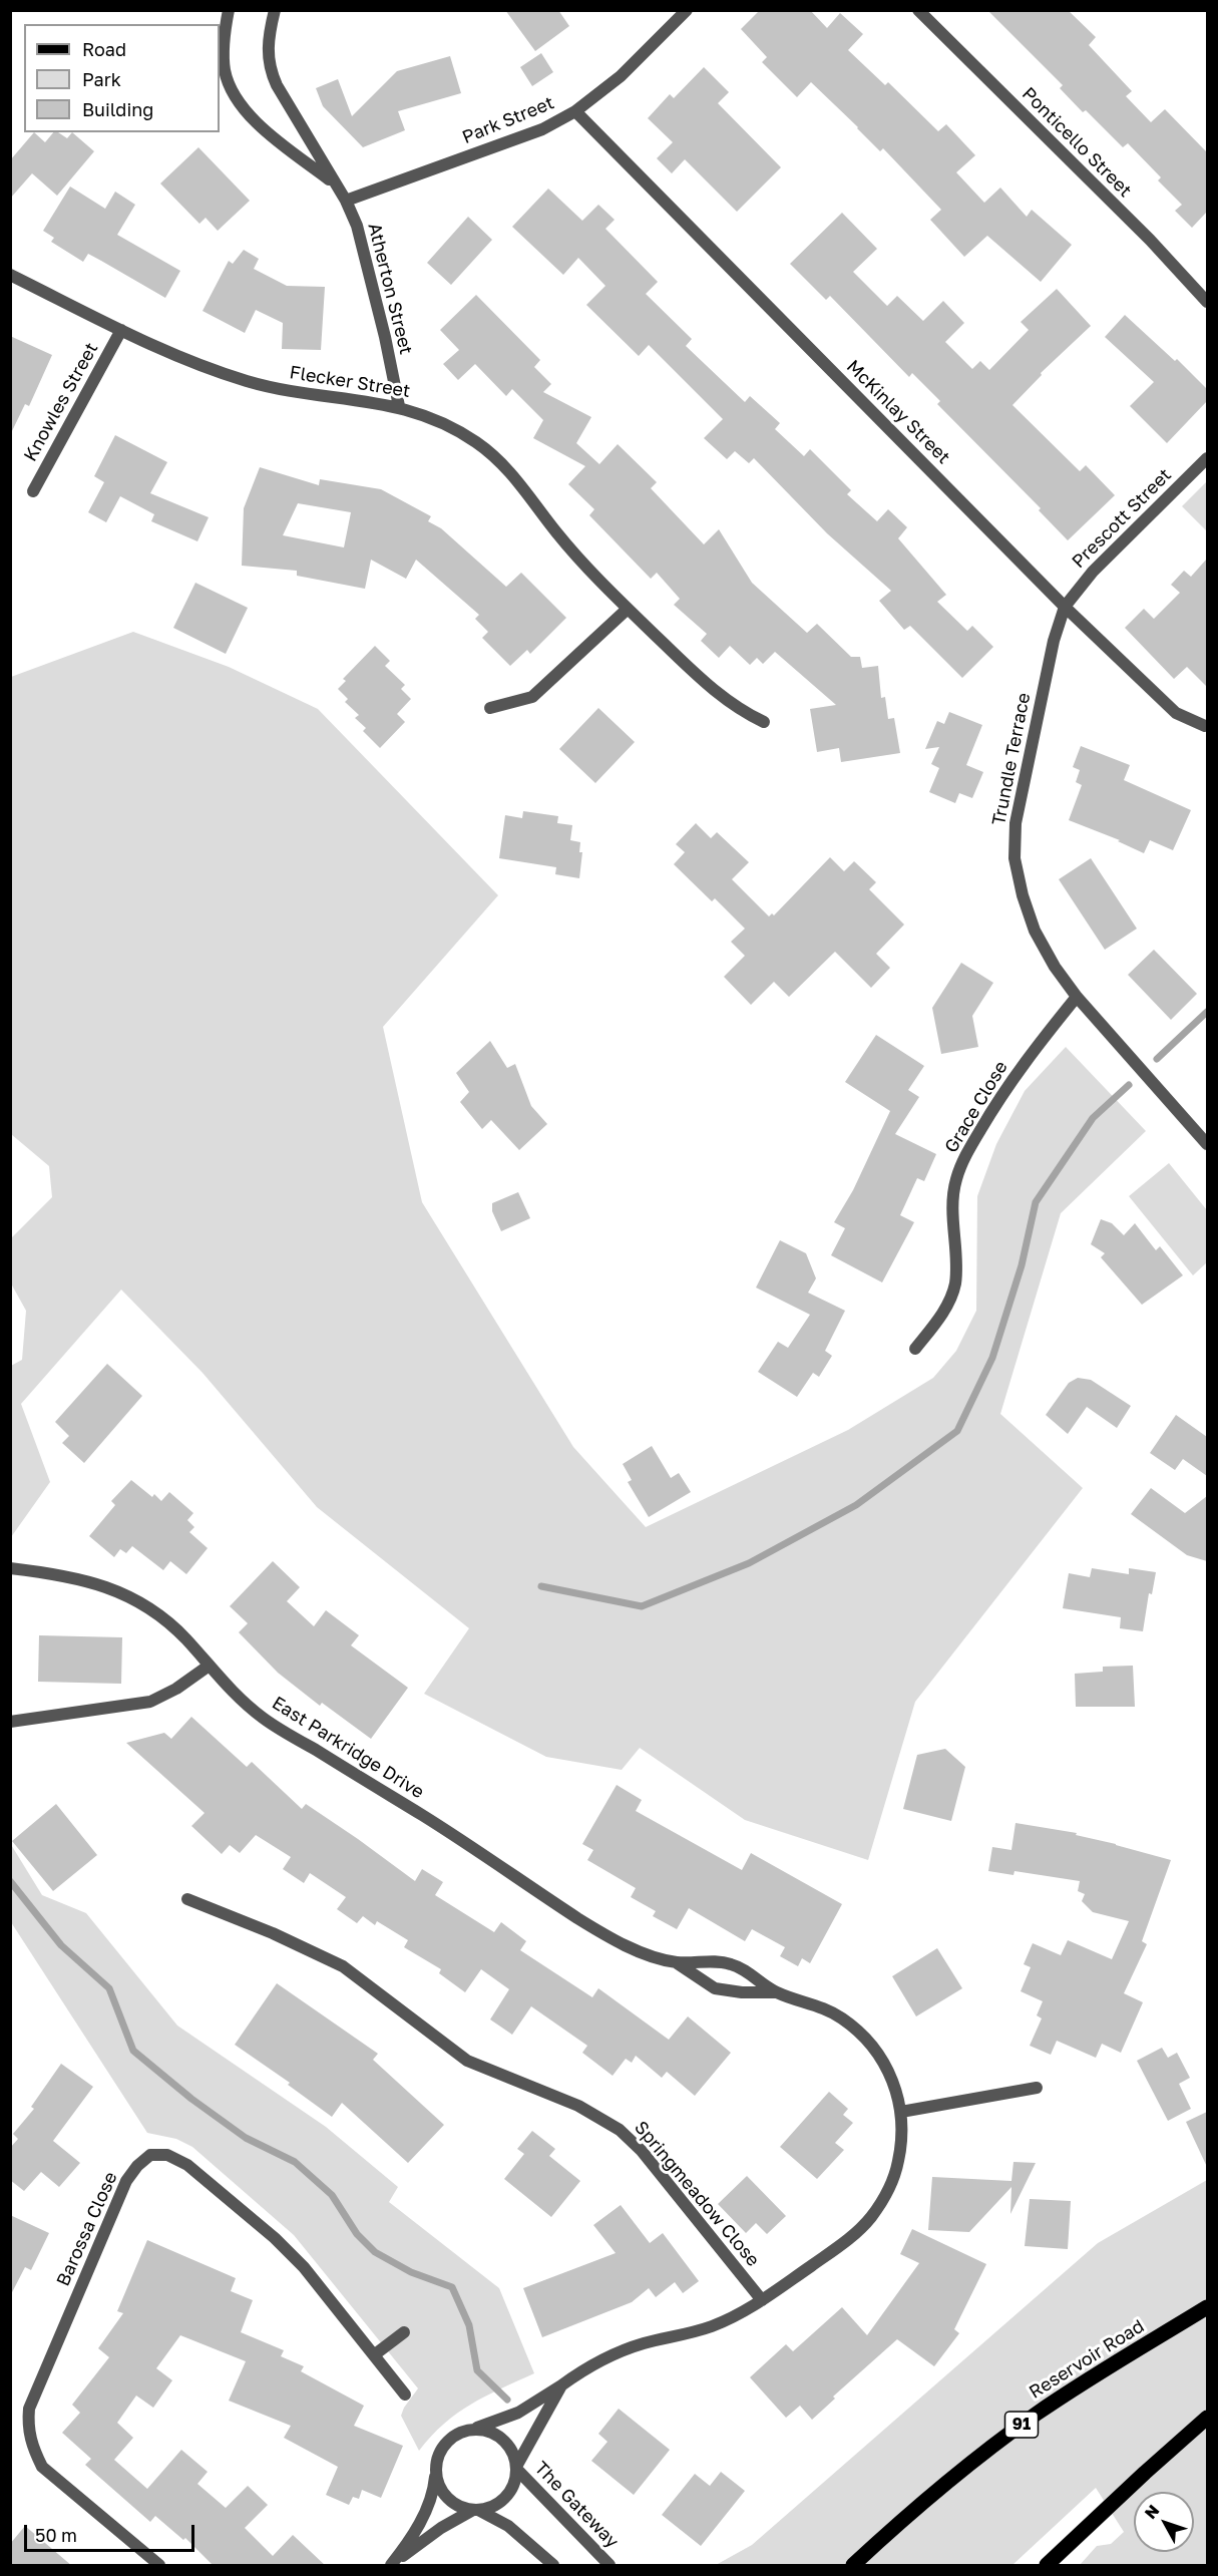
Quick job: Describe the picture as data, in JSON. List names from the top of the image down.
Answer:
{
  "streets": {
    "main road": ["Reservoir Road", "91"],
    "street": [
      "Park Street",
      "Ponticello Street",
      "Atherton Street",
      "Flecker Street",
      "Knowles Street",
      "McKinlay Street",
      "Prescott Street",
      "Trundle Terrace",
      "Grace Close",
      "East Parkridge Drive",
      "Springmeadow Close",
      "Barossa Close",
      "The Gateway"
    ]
  },
  "crossings": [
    ["Park Street", "Atherton Street"],
    ["Park Street", "McKinlay Street"],
    ["Atherton Street", "Flecker Street"],
    ["Flecker Street", "Knowles Street"],
    ["McKinlay Street", "Prescott Street"],
    ["McKinlay Street", "Trundle Terrace"],
    ["Prescott Street", "Trundle Terrace"],
    ["Trundle Terrace", "Grace Close"],
    ["East Parkridge Drive", "Springmeadow Close"],
    ["East Parkridge Drive", "The Gateway"]
  ],
  "legend": ["Road", "Park", "Building"],
  "scale_bar": "50 m",
  "north": "top left"
}
